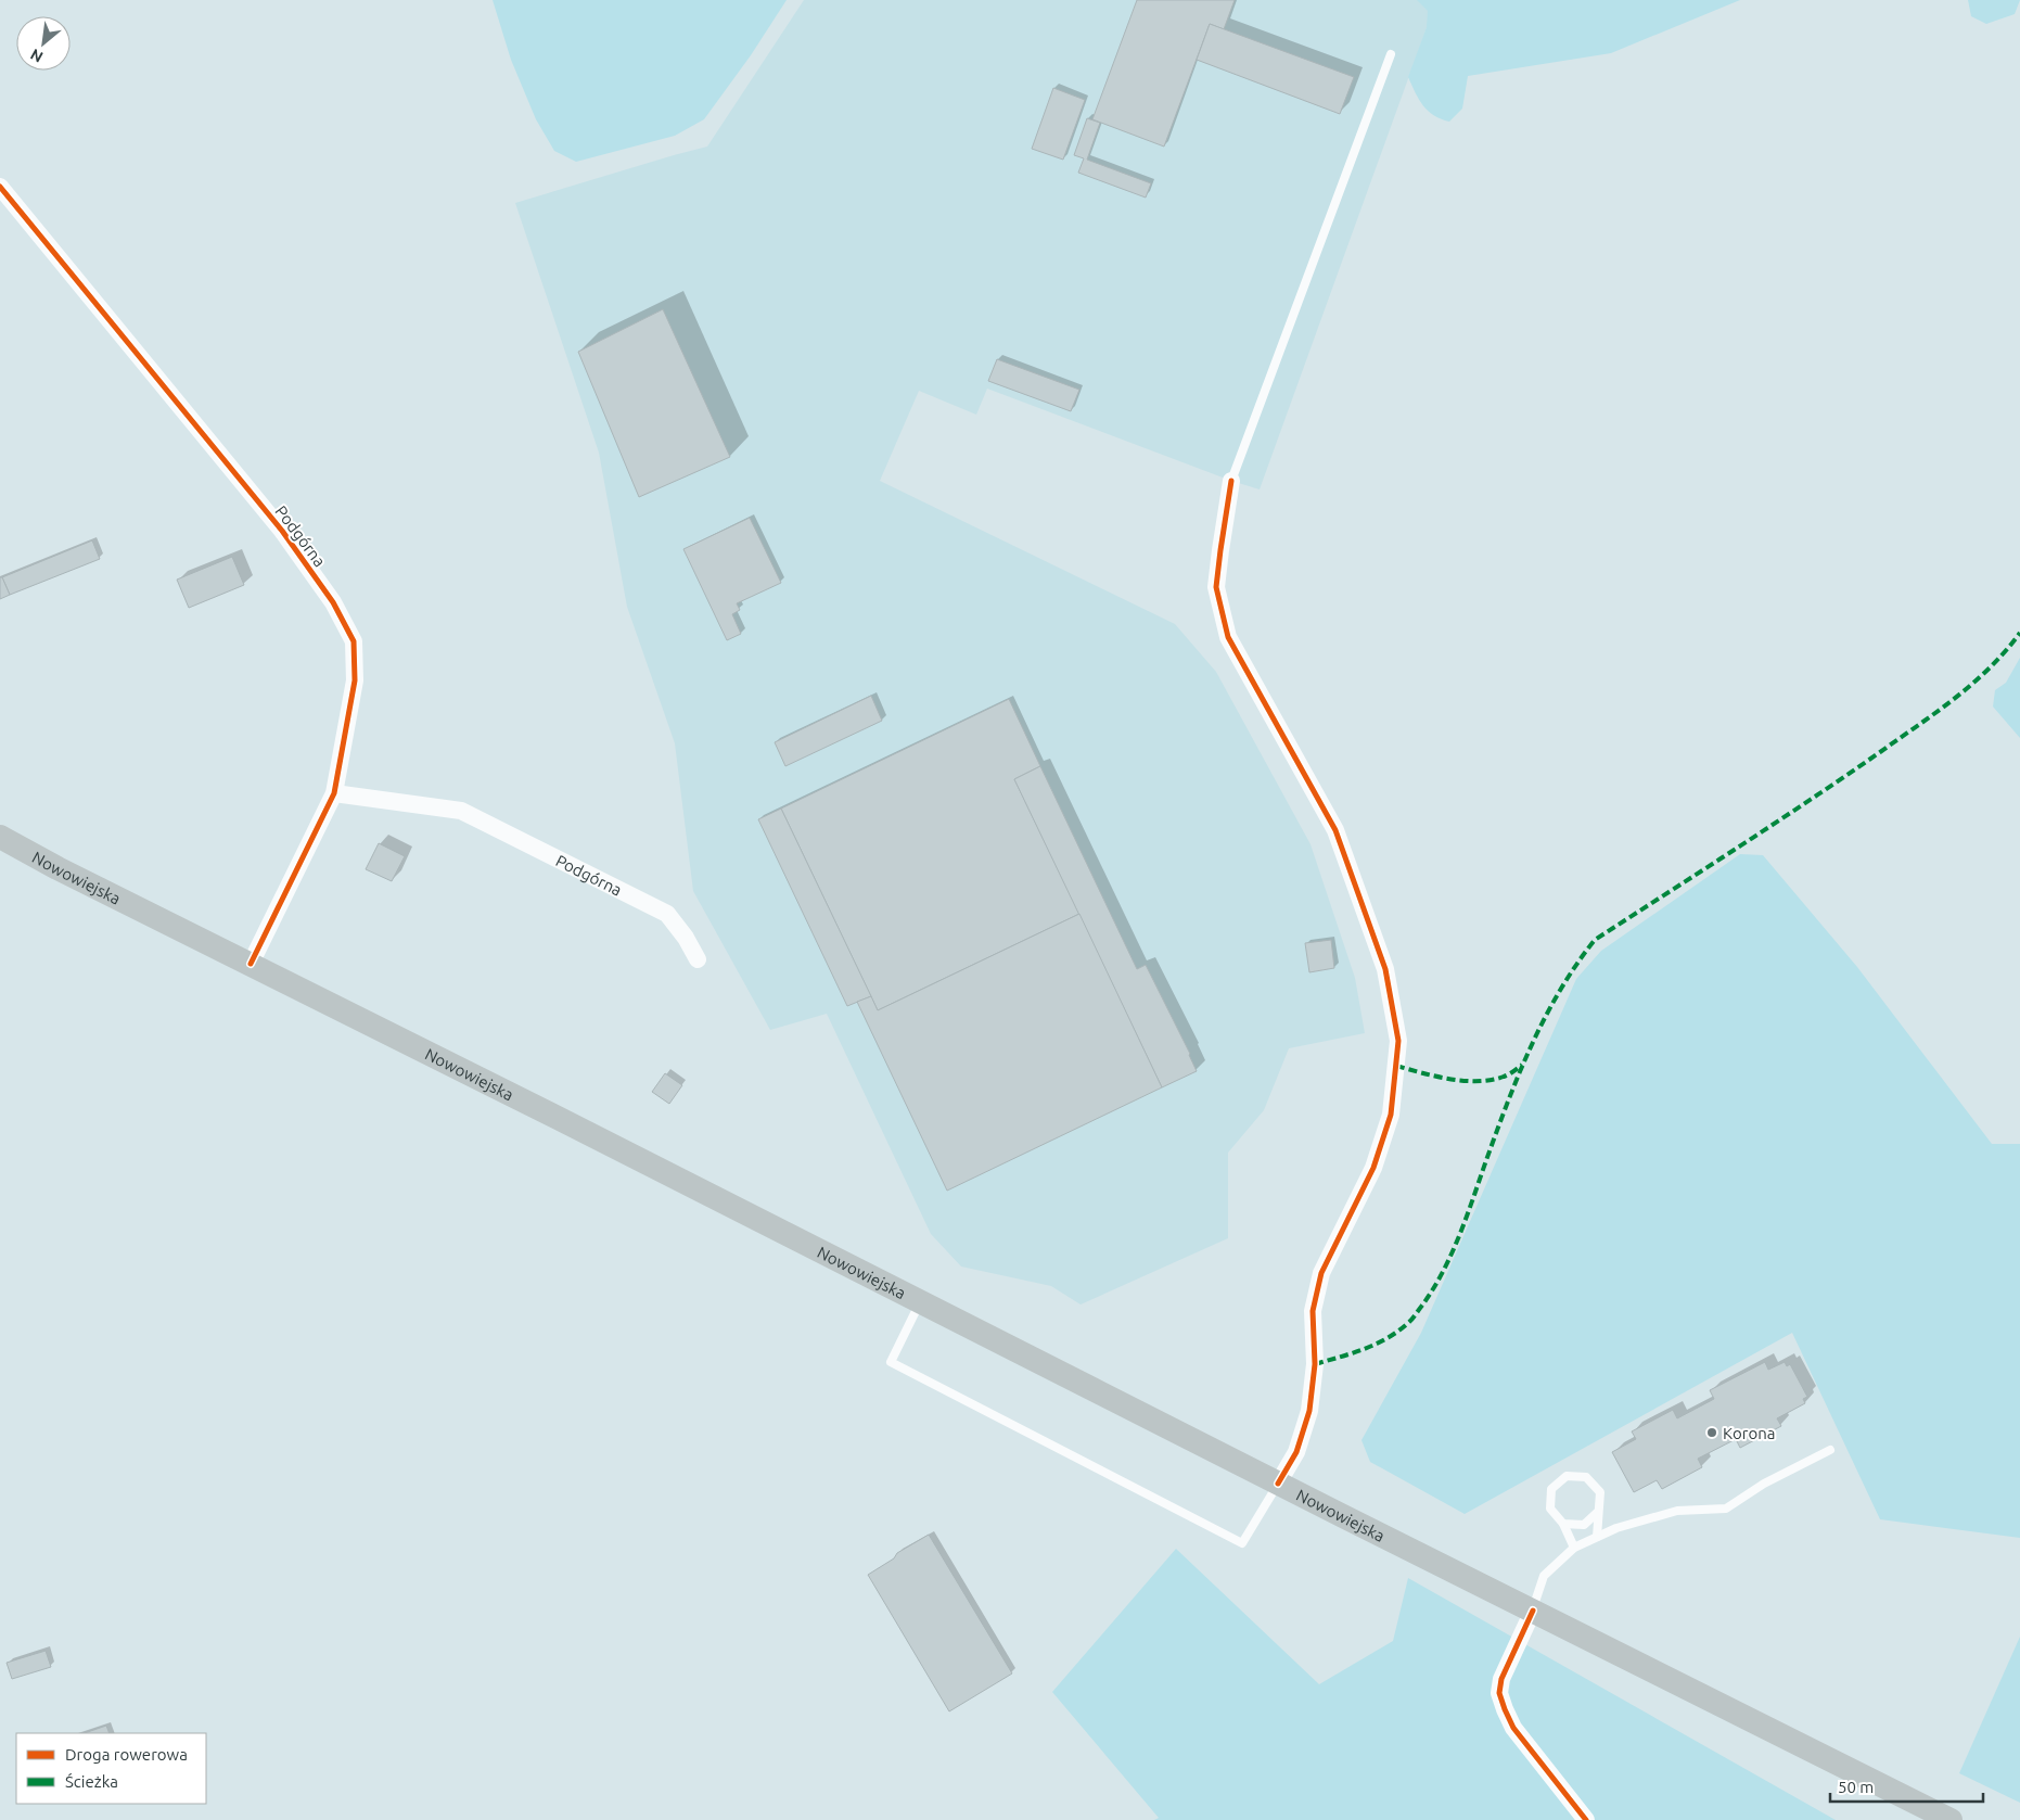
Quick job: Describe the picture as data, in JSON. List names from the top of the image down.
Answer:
{
  "streets": {
    "main road": ["Nowowiejska"],
    "street": ["Podgórna"]
  },
  "crossings": [
    ["Podgórna", "Nowowiejska"]
  ],
  "places": ["Korona"],
  "legend": ["Droga rowerowa", "Ścieżka"],
  "scale_bar": "50 m",
  "north": "bottom left"
}
